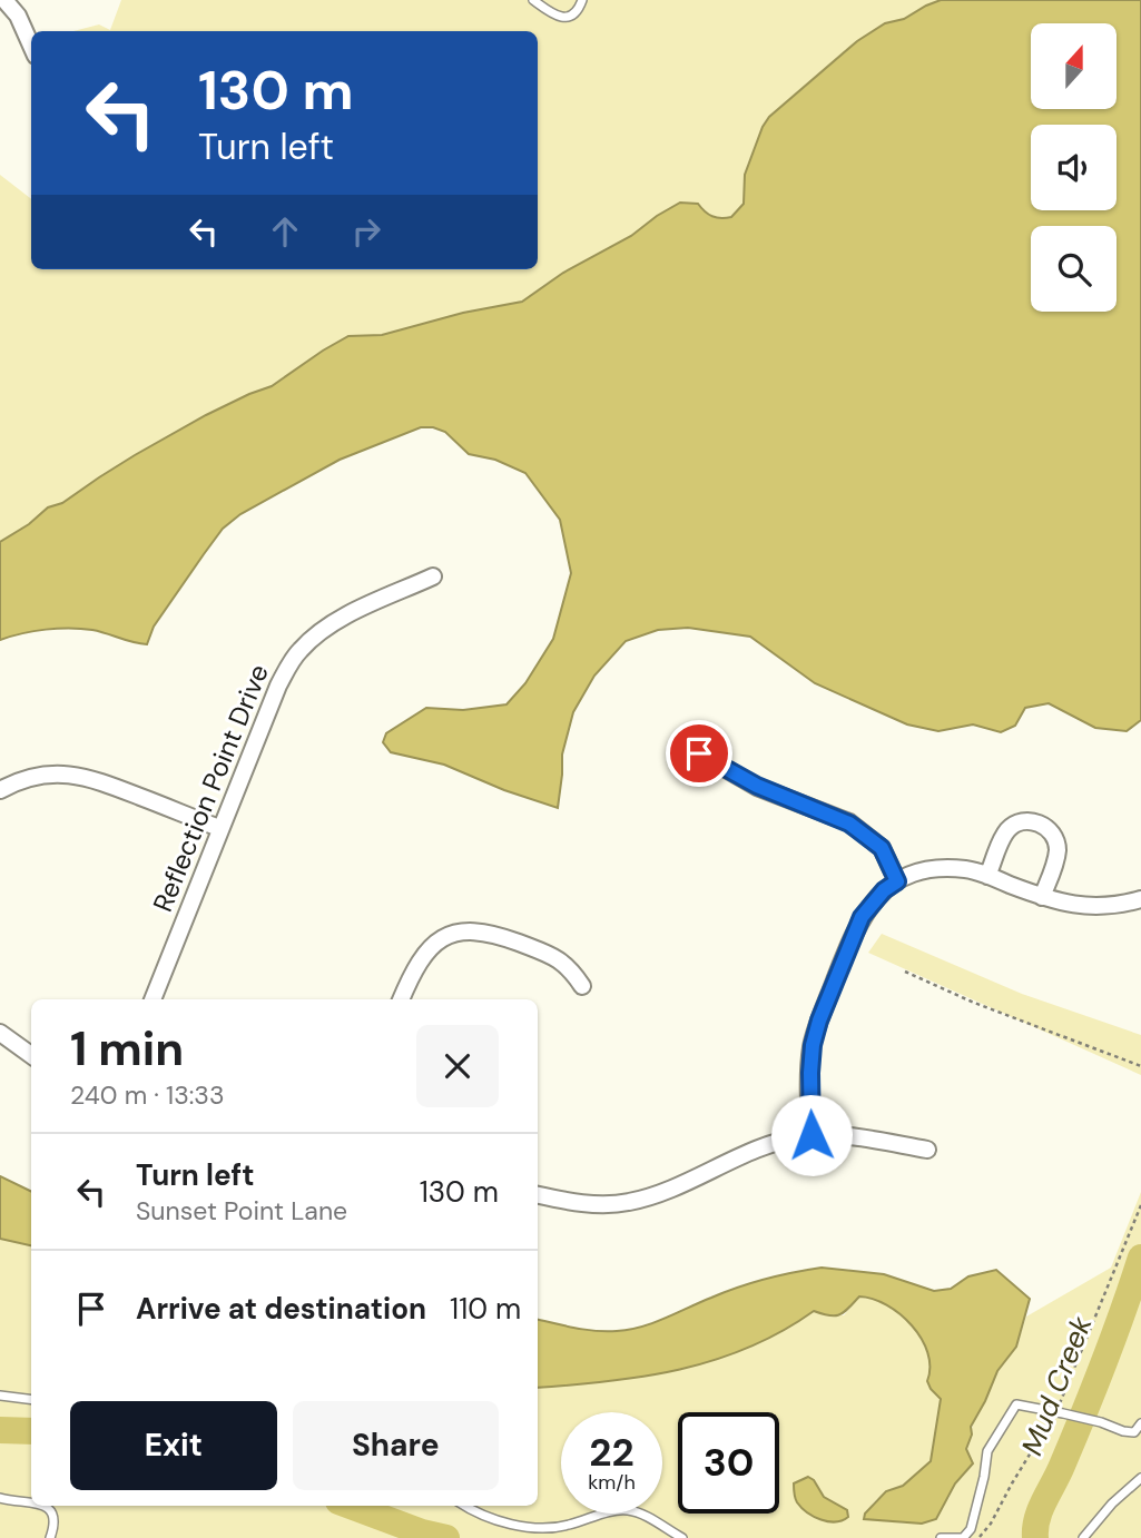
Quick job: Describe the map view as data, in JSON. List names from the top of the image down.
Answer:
{
  "streets": {
    "street": ["Reflection Point Drive"]
  },
  "water": ["Mud Creek"],
  "north": "top",
  "page": {
    "turn": ["130 m", "Turn left"],
    "heading": ["1 min", "240 m · 13:33"],
    "list": [
      {
        "name": "Turn left",
        "note": "Sunset Point Lane",
        "value": "130 m"
      },
      {
        "name": "Arrive at destination",
        "value": "110 m"
      }
    ],
    "buttons": ["Exit", "Share"],
    "speed": "22 km/h",
    "limit": "30"
  }
}
